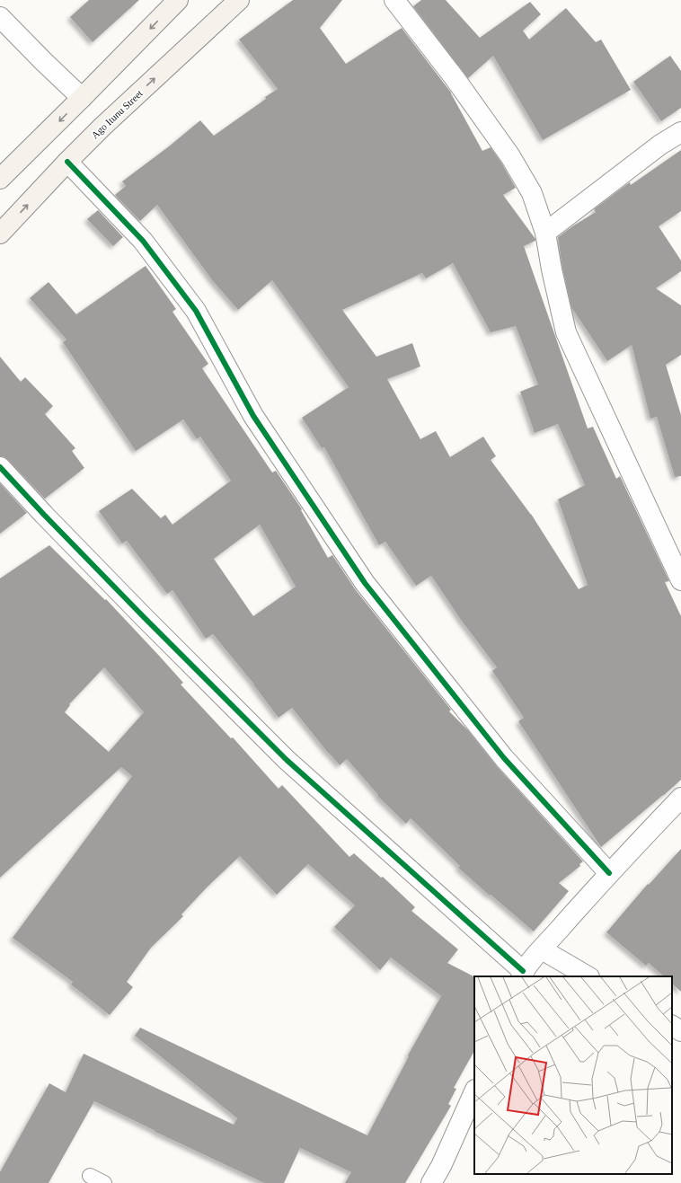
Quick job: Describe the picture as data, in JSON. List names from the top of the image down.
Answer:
{
  "streets": {
    "main road": ["Ago Itunu Street"]
  }
}
